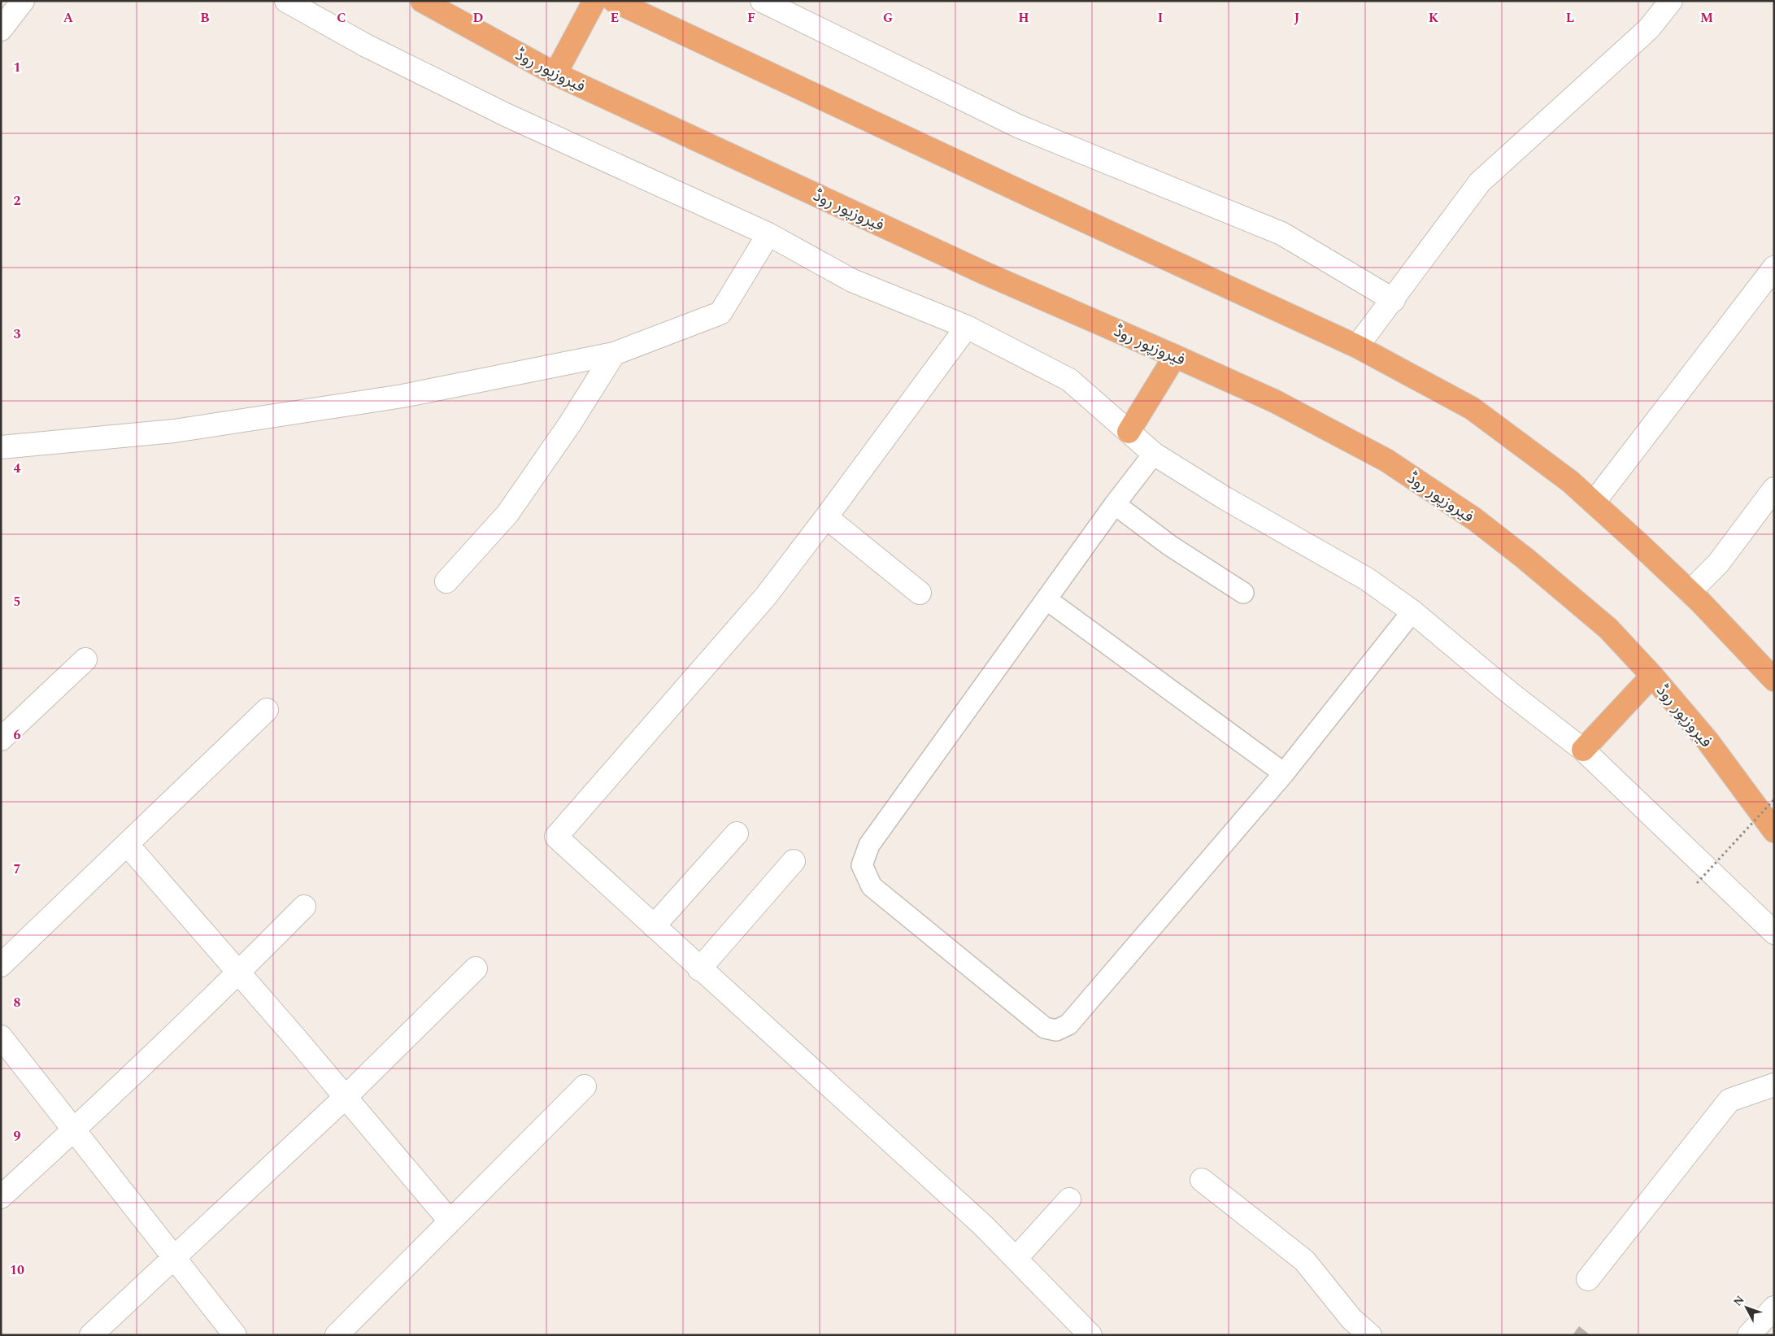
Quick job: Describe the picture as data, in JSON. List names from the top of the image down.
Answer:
{
  "streets": {
    "highway": ["فیروزپور روڈ"]
  },
  "north": "top left",
  "grid": {
    "columns": [
      "A",
      "B",
      "C",
      "D",
      "E",
      "F",
      "G",
      "H",
      "I",
      "J",
      "K",
      "L",
      "M"
    ],
    "rows": [
      "1",
      "2",
      "3",
      "4",
      "5",
      "6",
      "7",
      "8",
      "9",
      "10"
    ]
  }
}
